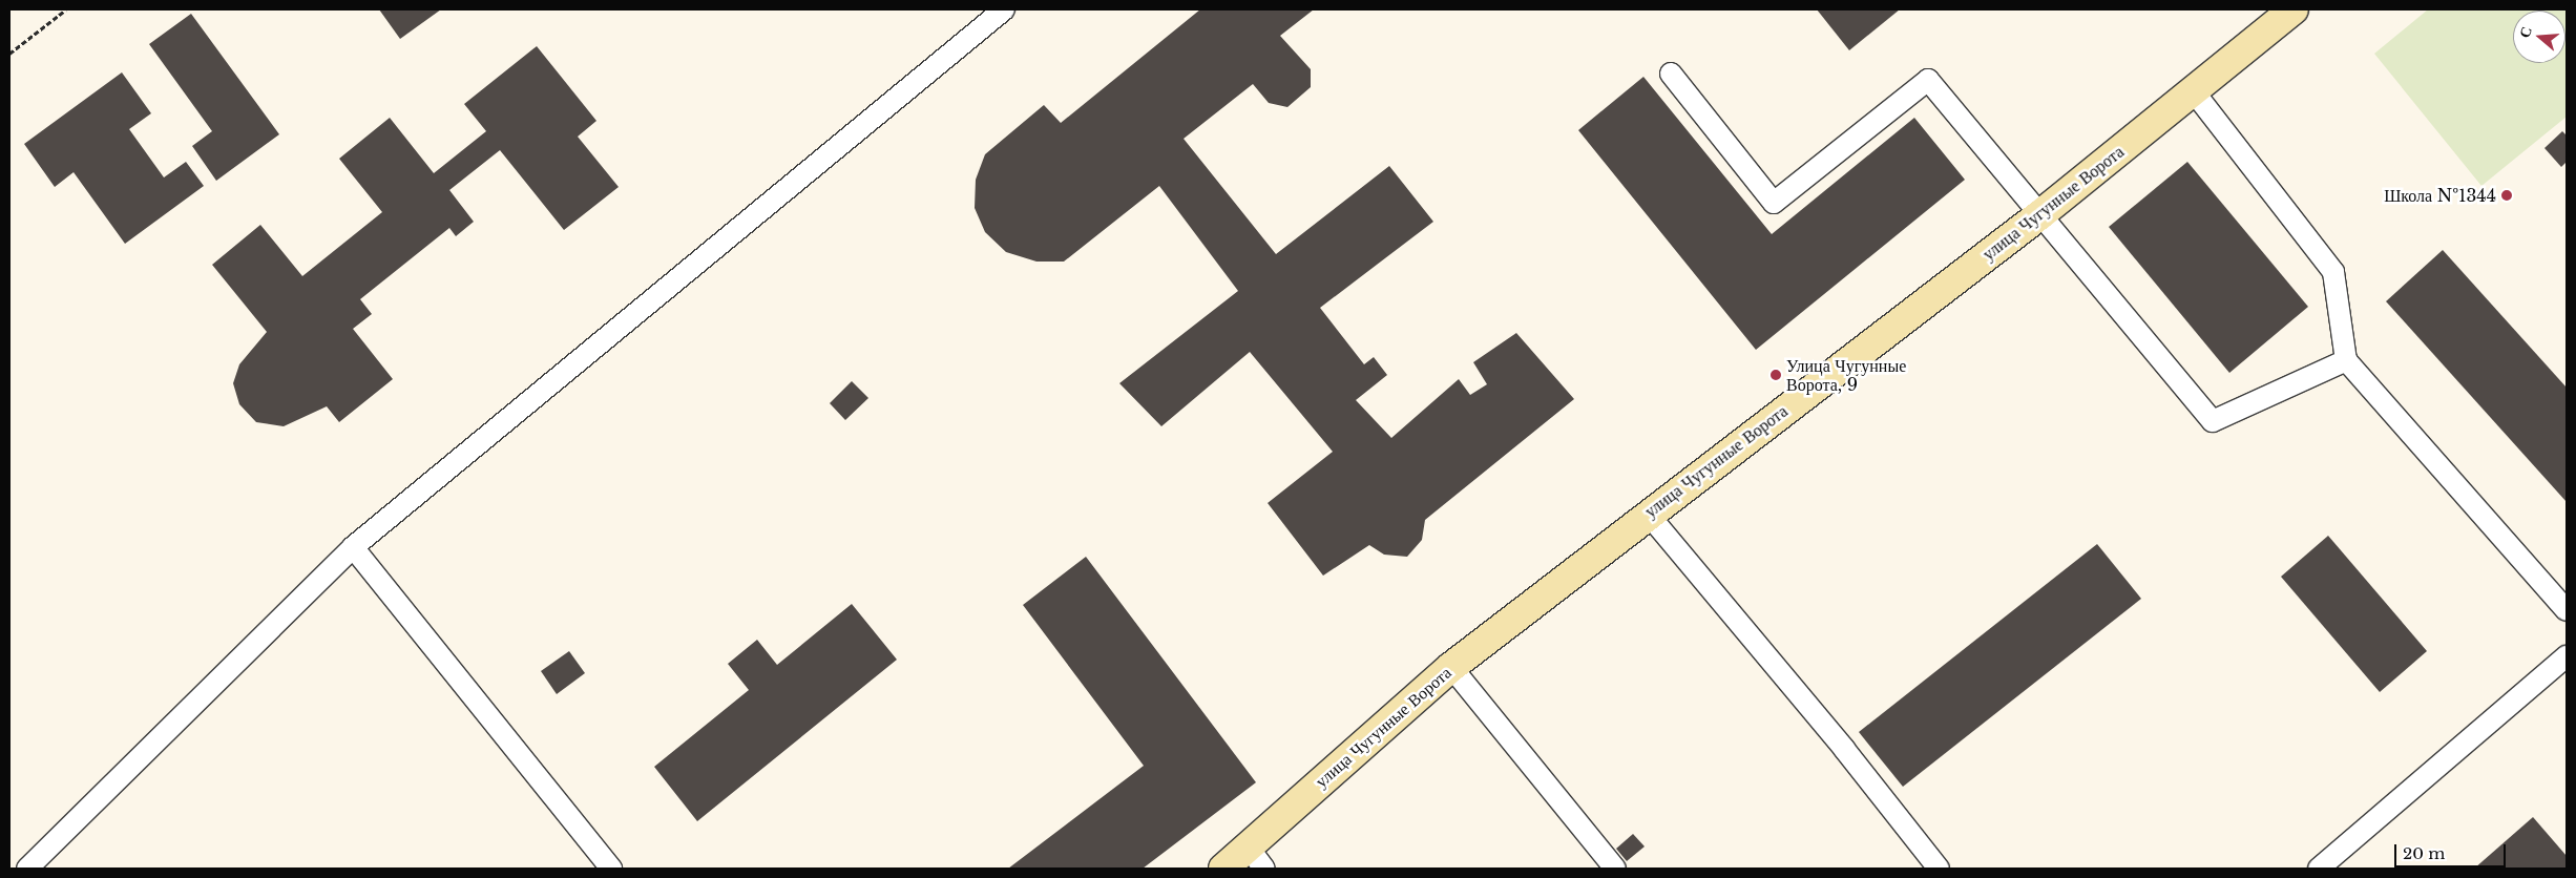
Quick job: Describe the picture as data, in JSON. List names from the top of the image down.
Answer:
{
  "streets": {
    "street": ["улица Чугунные Ворота"]
  },
  "places": ["Школа №1344", "Улица Чугунные Ворота, 9"],
  "scale_bar": "20 m",
  "north": "left"
}
